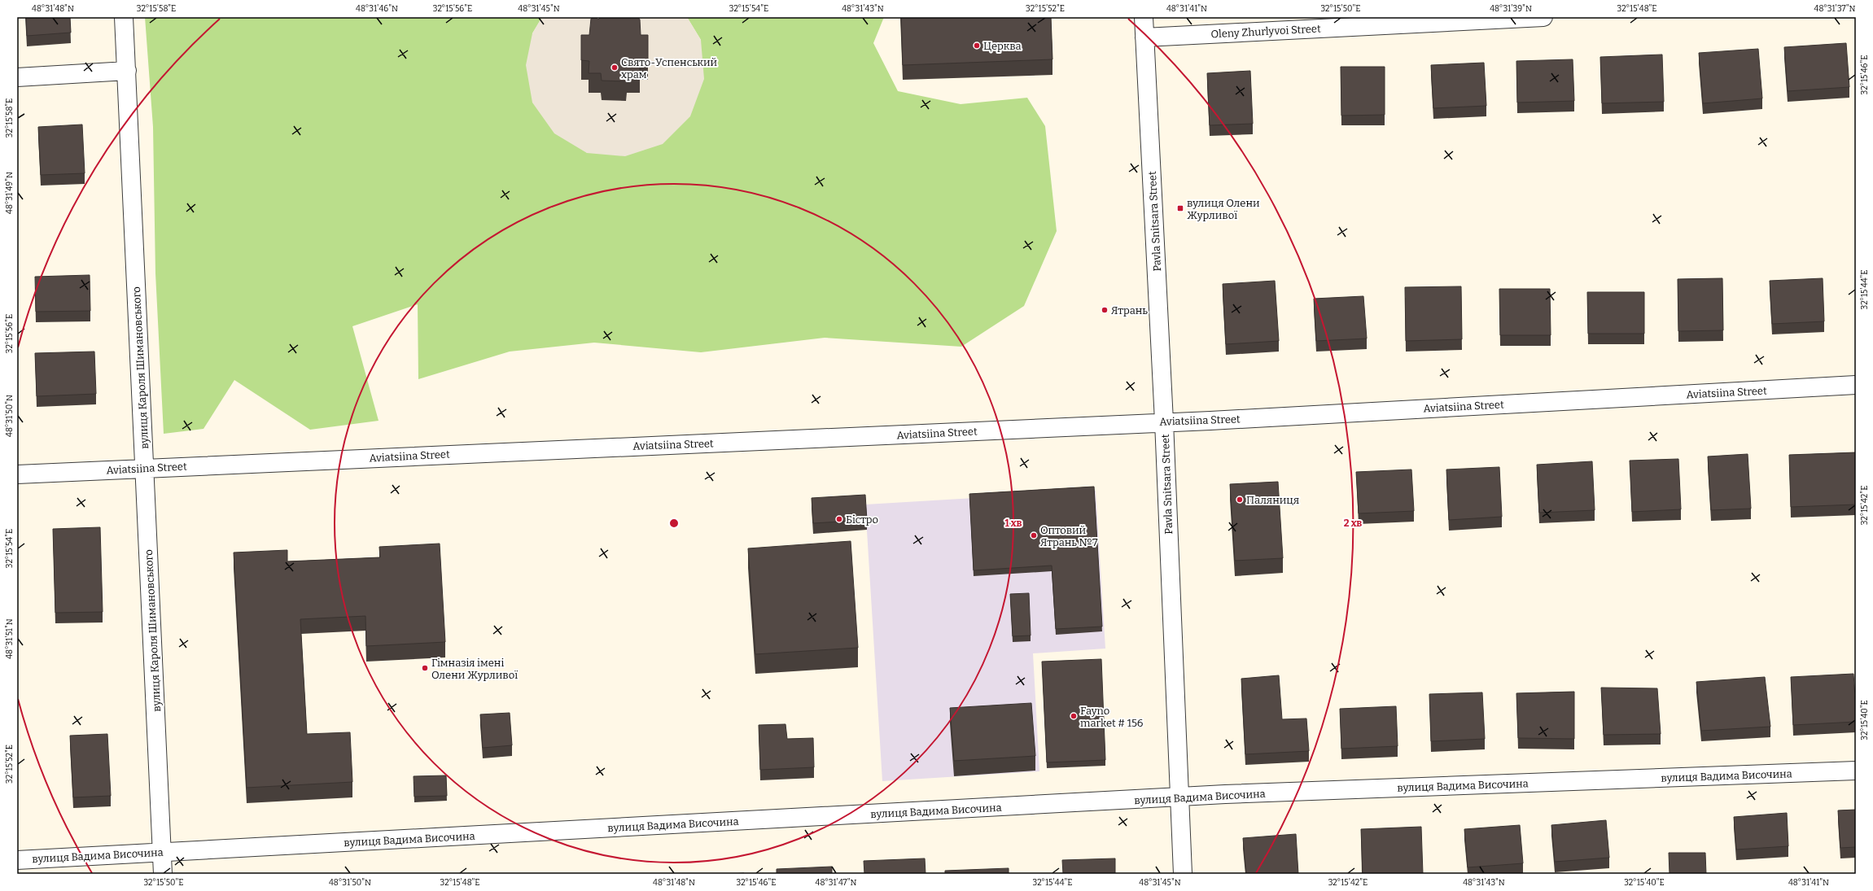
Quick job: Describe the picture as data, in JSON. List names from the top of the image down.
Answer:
{
  "streets": {
    "street": [
      "Oleny Zhurlyvoi Street",
      "Pavla Snitsara Street",
      "вулиця Кароля Шимановського",
      "Aviatsiina Street",
      "вулиця Вадима Височина"
    ]
  },
  "crossings": [
    ["Oleny Zhurlyvoi Street", "Pavla Snitsara Street"],
    ["Pavla Snitsara Street", "Aviatsiina Street"],
    ["Pavla Snitsara Street", "вулиця Вадима Височина"],
    ["вулиця Кароля Шимановського", "Aviatsiina Street"],
    ["вулиця Кароля Шимановського", "вулиця Вадима Височина"]
  ],
  "places": {
    "other": [
      "Церква",
      "Свято-Успенський храм",
      "Ятрань",
      "Паляниця",
      "Бістро",
      "Оптовий Ятрань №7",
      "Гімназія імені Олени Журливої",
      "Fayno market # 156"
    ],
    "transit": ["вулиця Олени Журливої"]
  },
  "coordinates": [
    "48°31'48\"N",
    "32°15'58\"E",
    "48°31'46\"N",
    "32°15'56\"E",
    "48°31'45\"N",
    "32°15'54\"E",
    "48°31'43\"N",
    "32°15'52\"E",
    "48°31'41\"N",
    "32°15'50\"E",
    "48°31'39\"N",
    "32°15'48\"E",
    "48°31'37\"N",
    "32°15'46\"E",
    "48°31'49\"N",
    "32°15'44\"E",
    "48°31'50\"N",
    "32°15'42\"E",
    "48°31'51\"N",
    "32°15'40\"E",
    "48°31'47\"N"
  ],
  "rings": ["1 хв", "2 хв"]
}
